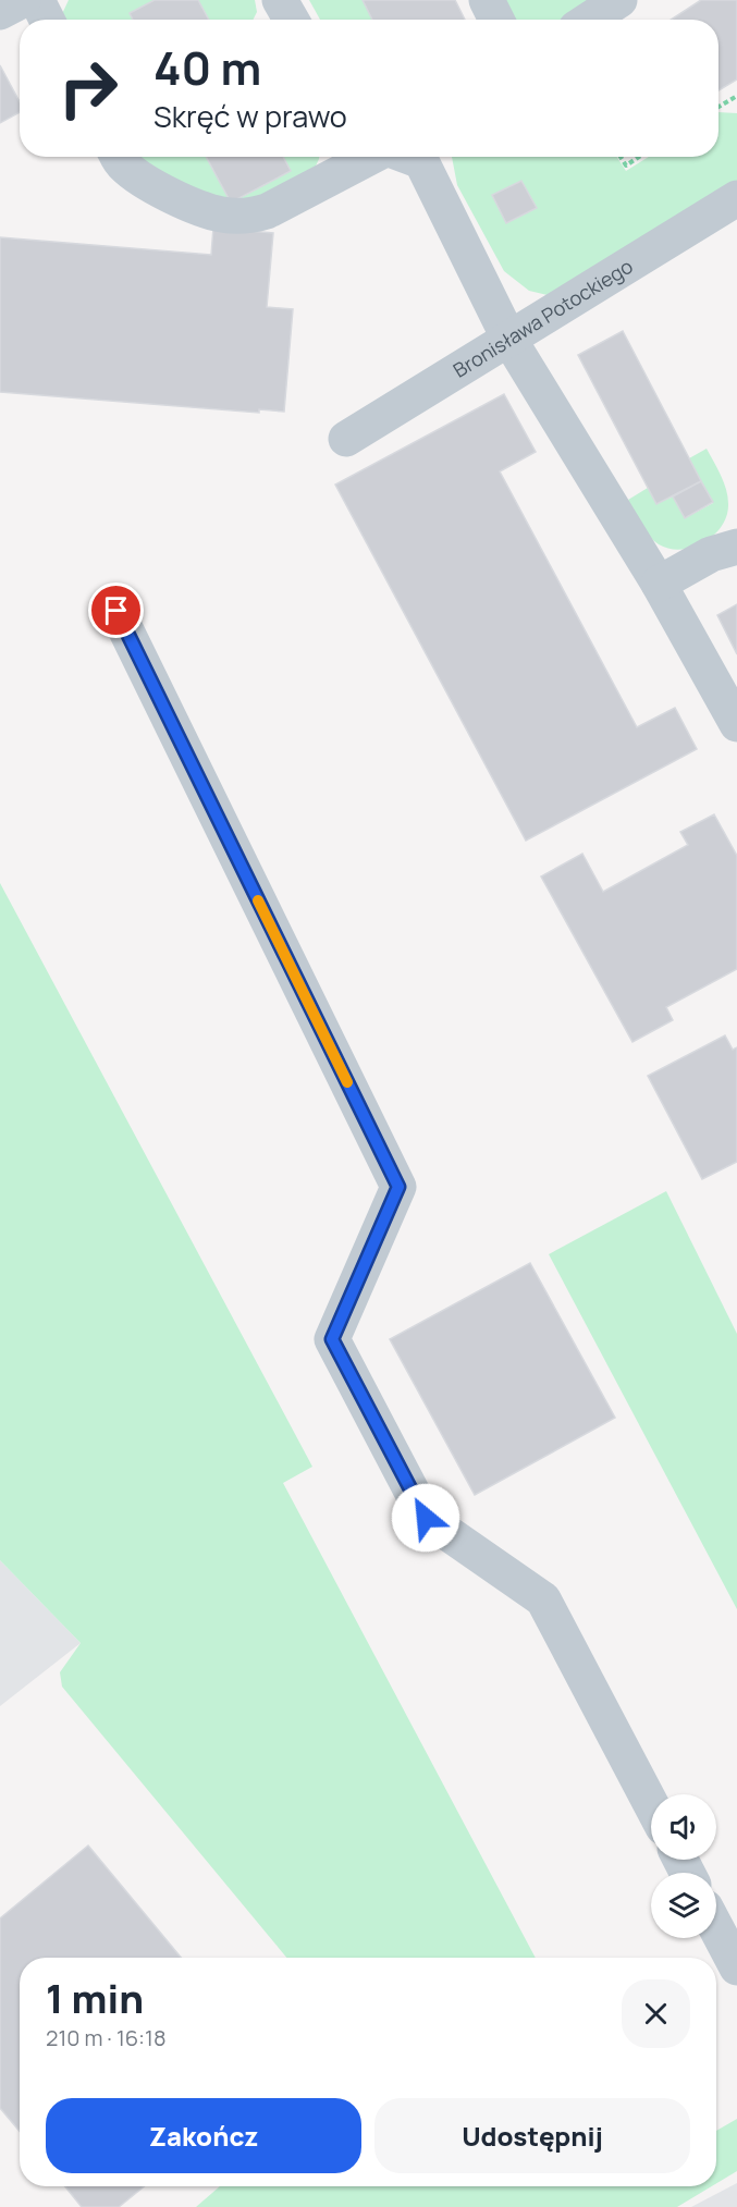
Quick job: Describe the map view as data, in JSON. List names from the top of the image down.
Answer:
{
  "streets": {
    "lane": ["Bronisława Potockiego"]
  },
  "page": {
    "turn": ["40 m", "Skręć w prawo"],
    "heading": ["1 min", "210 m · 16:18"],
    "buttons": ["Zakończ", "Udostępnij"]
  }
}
